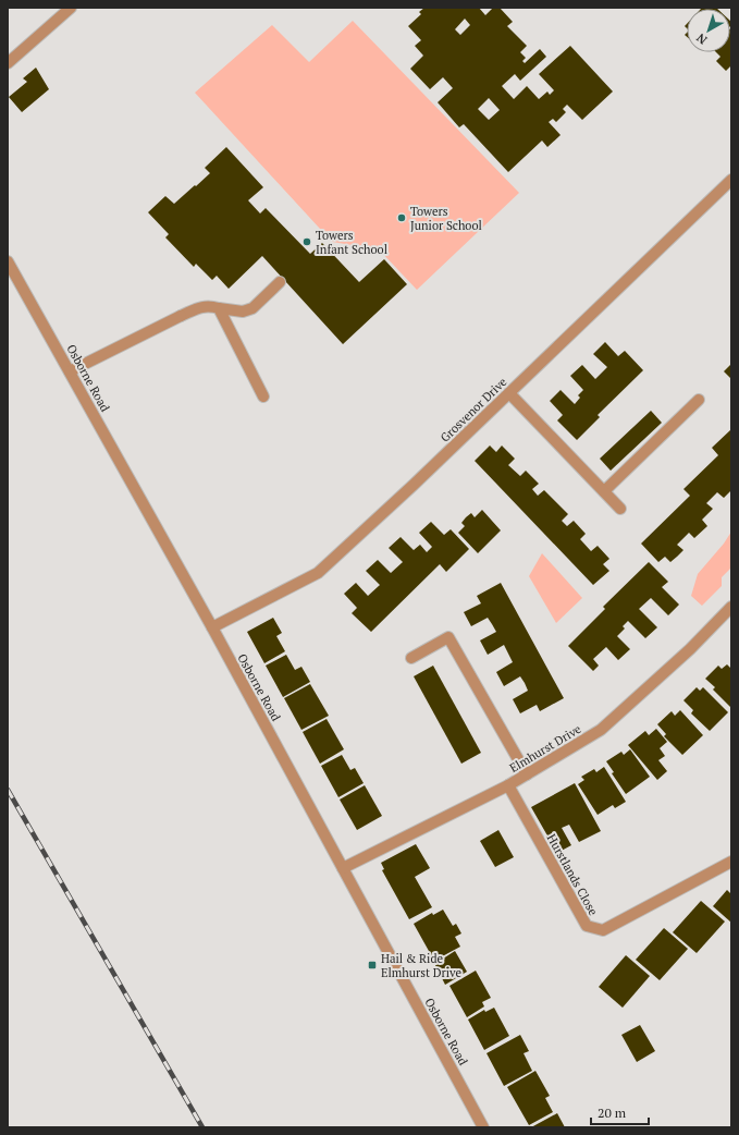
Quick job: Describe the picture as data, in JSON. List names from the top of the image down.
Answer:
{
  "streets": {
    "street": [
      "Osborne Road",
      "Grosvenor Drive",
      "Elmhurst Drive",
      "Hurstlands Close"
    ]
  },
  "crossings": [
    ["Osborne Road", "Grosvenor Drive"],
    ["Osborne Road", "Elmhurst Drive"],
    ["Elmhurst Drive", "Hurstlands Close"]
  ],
  "places": {
    "other": ["Towers Junior School", "Towers Infant School"],
    "transit": ["Hail & Ride Elmhurst Drive"]
  },
  "scale_bar": "20 m",
  "north": "bottom left"
}
